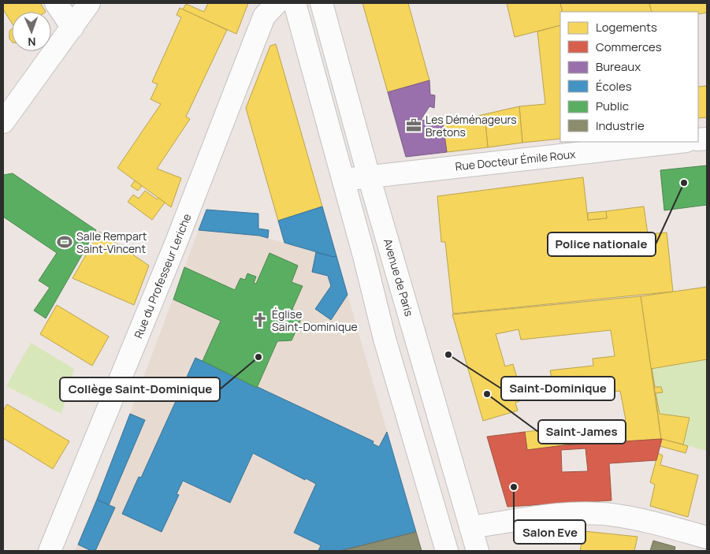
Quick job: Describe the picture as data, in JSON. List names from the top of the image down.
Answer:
{
  "streets": {
    "street": ["Rue Docteur Émile Roux", "Rue du Professeur Leriche", "Avenue de Paris"]
  },
  "crossings": [
    ["Rue Docteur Émile Roux", "Avenue de Paris"]
  ],
  "places": {
    "office": ["Les Déménageurs Bretons"],
    "other": [
      "Police nationale",
      "Saint-Dominique",
      "Collège Saint-Dominique",
      "Saint-James",
      "Salon Eve"
    ],
    "sports": ["Salle Rempart Saint-Vincent"],
    "church": ["Église Saint-Dominique"]
  },
  "legend": [
    "Logements",
    "Commerces",
    "Bureaux",
    "Écoles",
    "Public",
    "Industrie"
  ],
  "north": "bottom"
}
